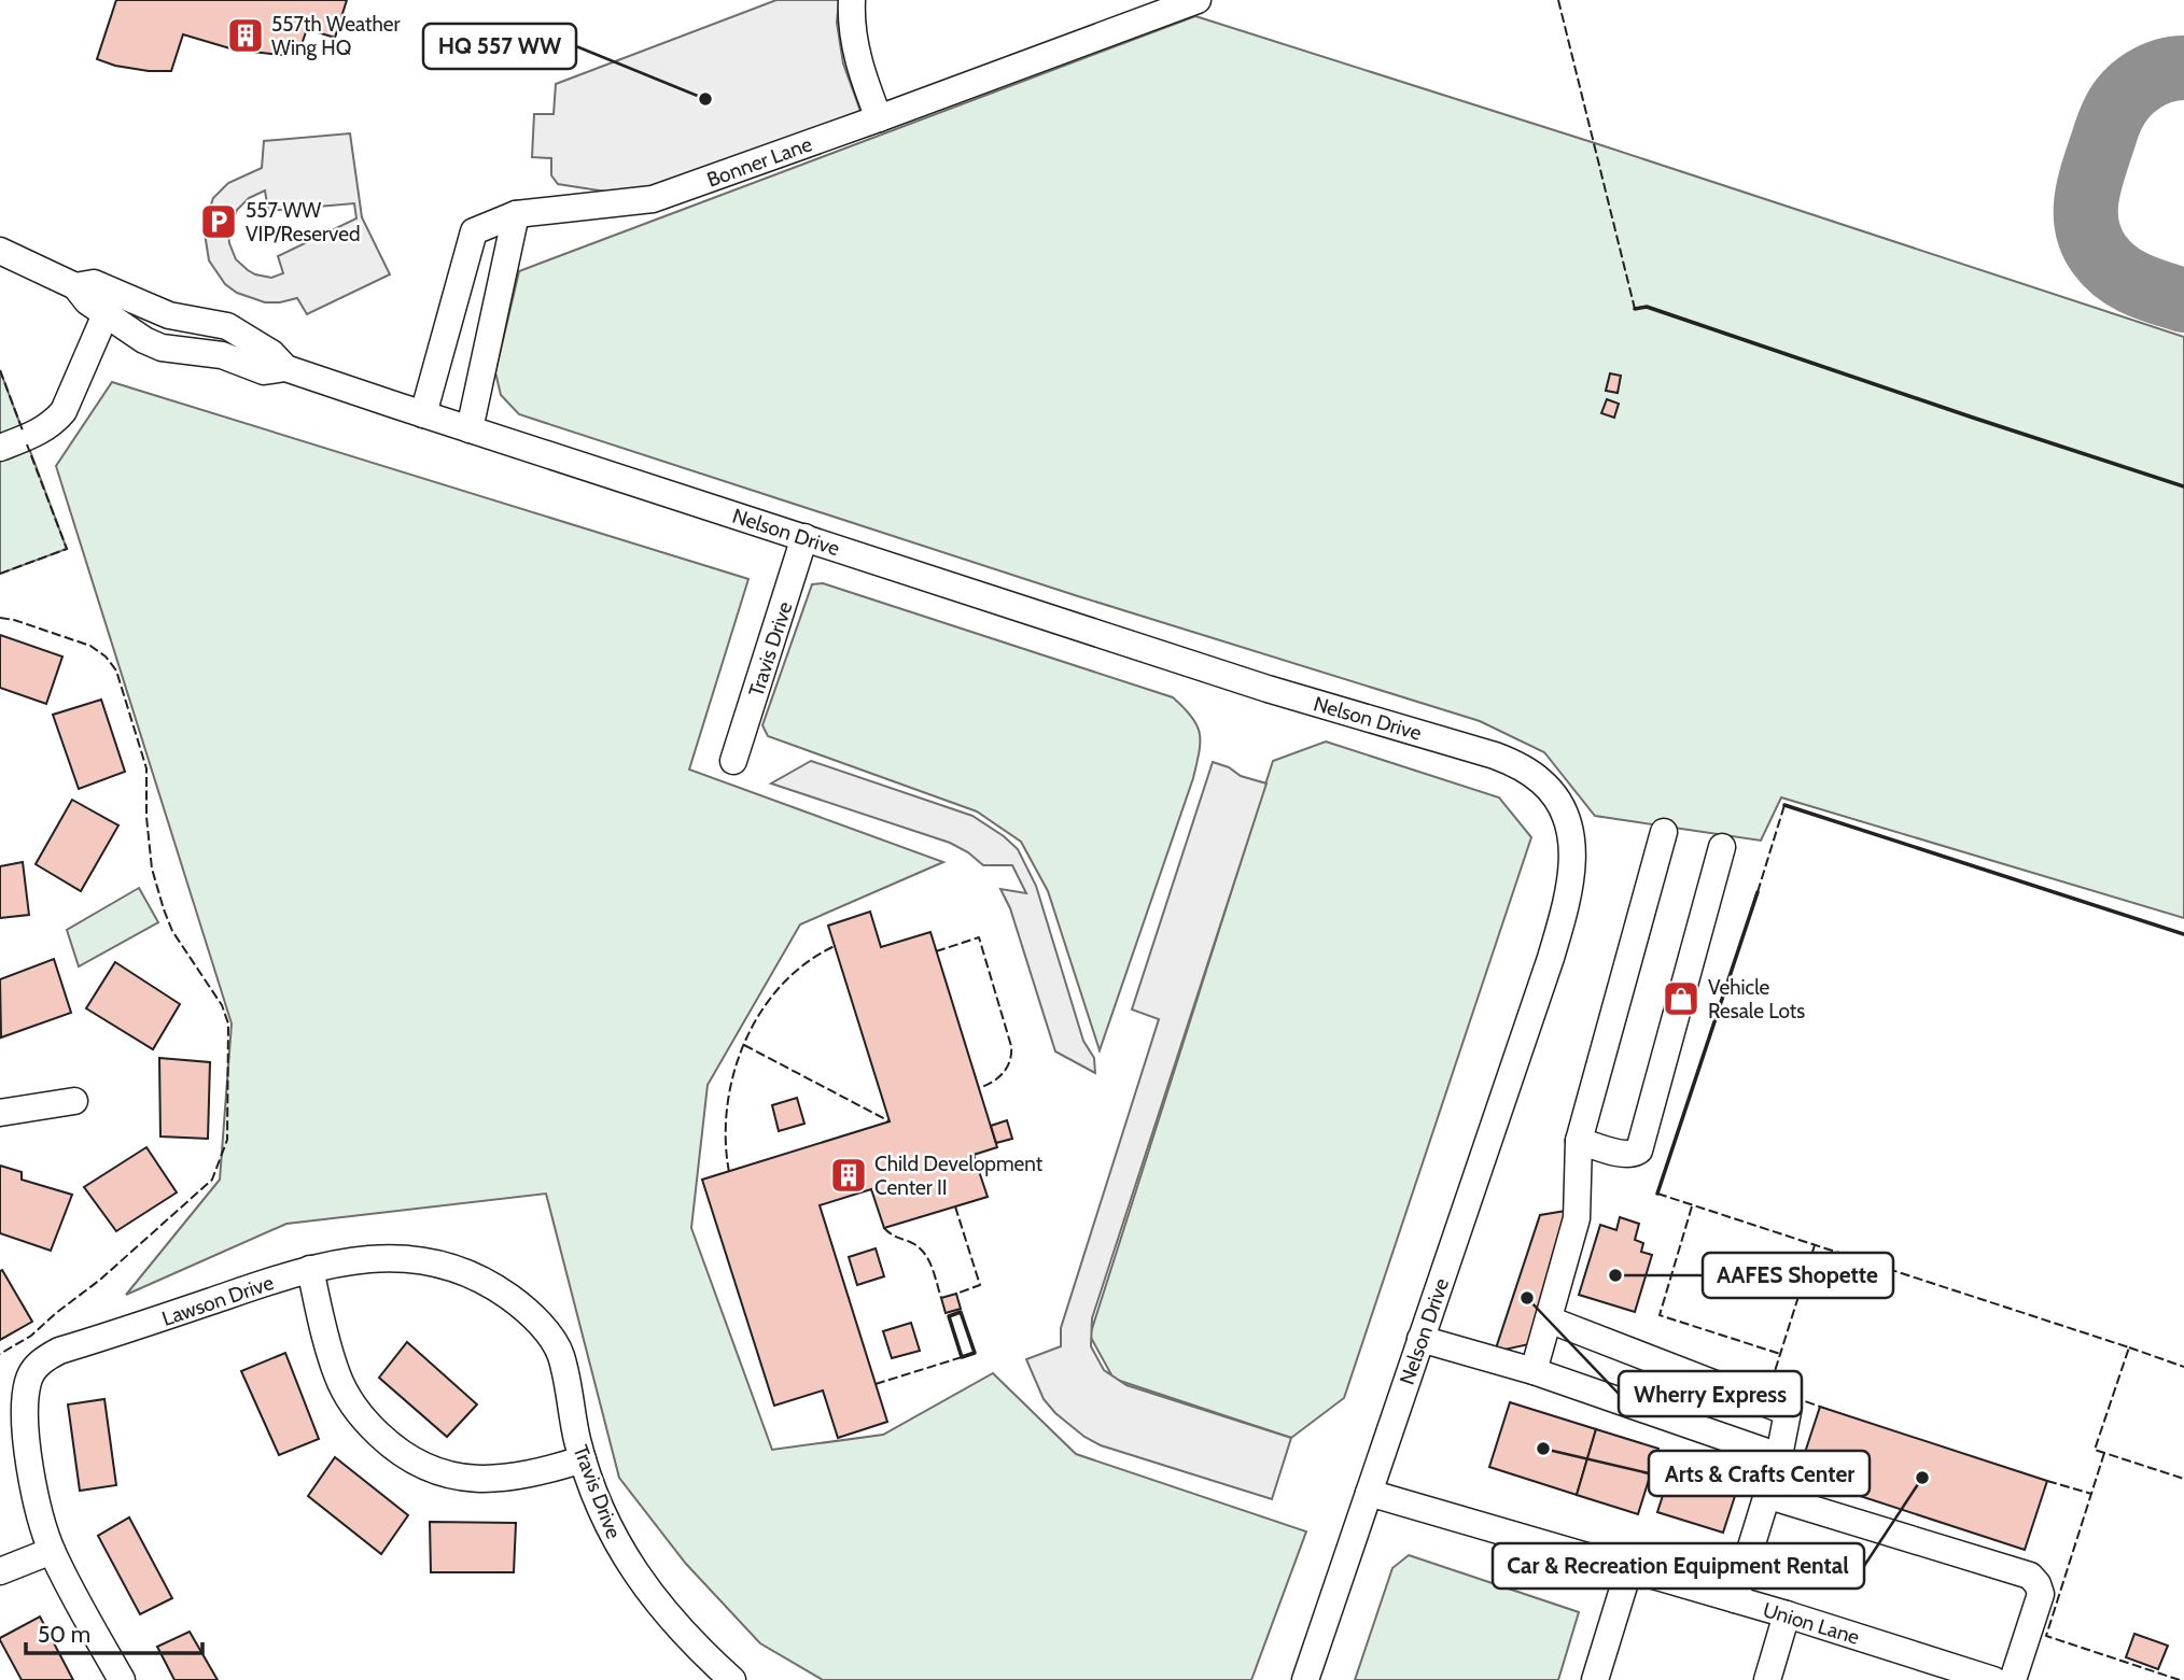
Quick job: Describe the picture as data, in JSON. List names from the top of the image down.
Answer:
{
  "streets": {
    "street": [
      "Bonner Lane",
      "Nelson Drive",
      "Travis Drive",
      "Lawson Drive",
      "Union Lane"
    ]
  },
  "crossings": [
    ["Bonner Lane", "Nelson Drive"],
    ["Nelson Drive", "Travis Drive"],
    ["Nelson Drive", "Union Lane"],
    ["Travis Drive", "Lawson Drive"]
  ],
  "places": {
    "building": ["557th Weather Wing HQ", "Child Development Center II"],
    "other": [
      "HQ 557 WW",
      "AAFES Shopette",
      "Wherry Express",
      "Arts & Crafts Center",
      "Car & Recreation Equipment Rental"
    ],
    "parking": ["557 WW VIP/Reserved"],
    "shop": ["Vehicle Resale Lots"]
  },
  "scale_bar": "50 m"
}
